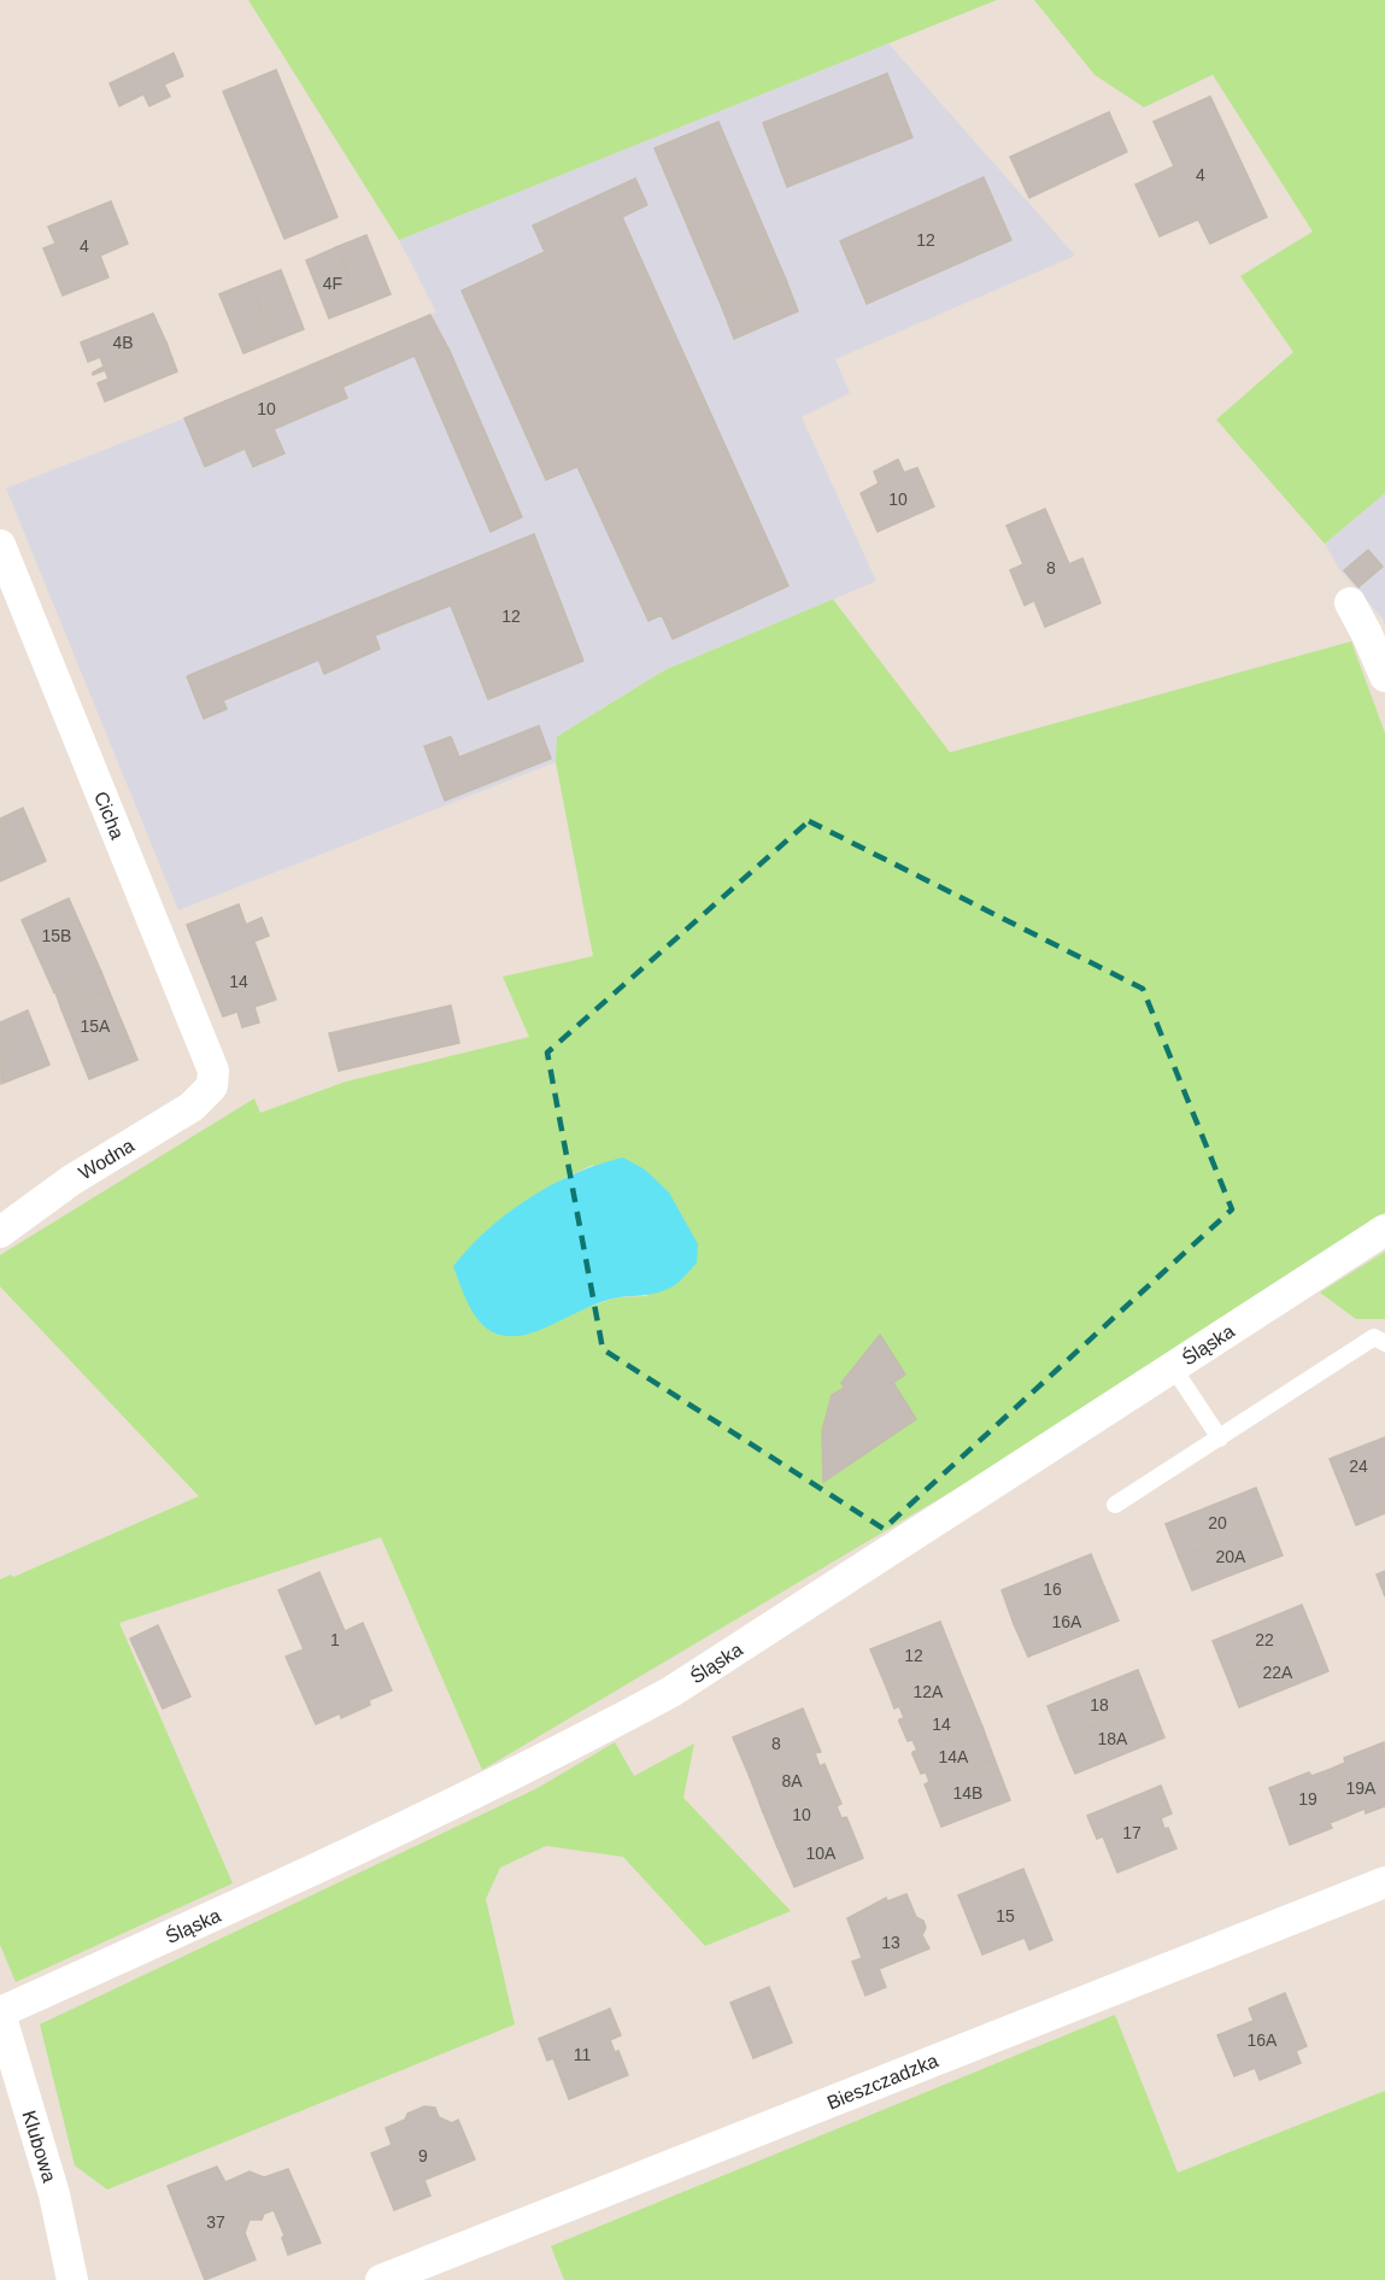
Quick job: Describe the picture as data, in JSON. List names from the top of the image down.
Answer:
{
  "streets": {
    "street": [
      "Cicha",
      "Wodna",
      "Śląska",
      "Bieszczadzka",
      "Klubowa"
    ]
  },
  "crossings": [
    ["Cicha", "Wodna"],
    ["Śląska", "Klubowa"]
  ],
  "house_numbers": [
    "4",
    "12",
    "4",
    "4F",
    "4B",
    "10",
    "10",
    "8",
    "12",
    "15B",
    "14",
    "15A",
    "24",
    "20",
    "20A",
    "16",
    "16A",
    "1",
    "22",
    "12",
    "22A",
    "12A",
    "18",
    "14",
    "18A",
    "8",
    "14A",
    "8A",
    "19A",
    "14B",
    "19",
    "10",
    "17",
    "10A",
    "15",
    "13",
    "16A",
    "11",
    "9",
    "37"
  ]
}
